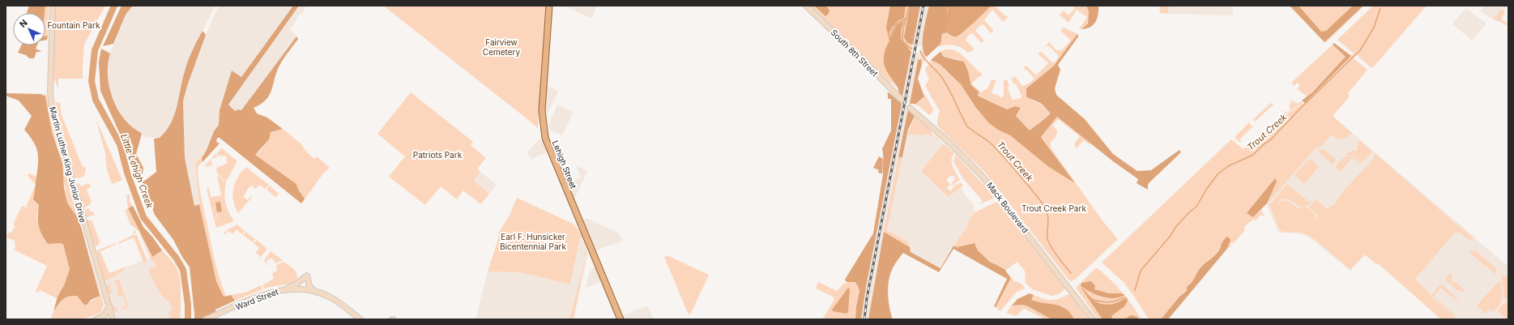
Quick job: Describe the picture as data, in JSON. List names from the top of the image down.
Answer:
{
  "streets": {
    "main road": [
      "South 8th Street",
      "Martin Luther King Junior Drive",
      "Lehigh Street",
      "Mack Boulevard",
      "Ward Street"
    ]
  },
  "water": ["Trout Creek", "Little Lehigh Creek"],
  "parks": [
    "Fountain Park",
    "Fairview Cemetery",
    "Patriots Park",
    "Trout Creek Park",
    "Earl F. Hunsicker Bicentennial Park"
  ],
  "north": "top left"
}
